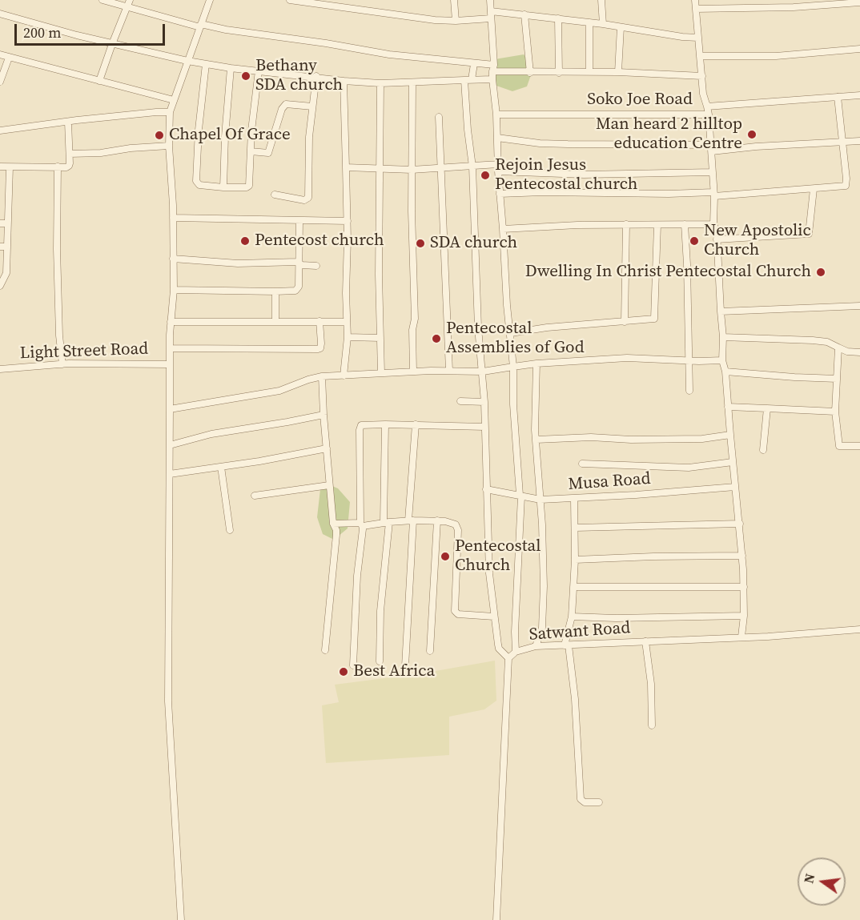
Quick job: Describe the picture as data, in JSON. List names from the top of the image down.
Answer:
{
  "streets": {
    "street": [
      "Soko Joe Road",
      "Light Street Road",
      "Musa Road",
      "Satwant Road"
    ]
  },
  "places": [
    "Bethany SDA church",
    "Man heard 2 hilltop education Centre",
    "Chapel Of Grace",
    "Rejoin Jesus Pentecostal church",
    "Pentecost church",
    "New Apostolic Church",
    "SDA church",
    "Dwelling In Christ Pentecostal Church",
    "Pentecostal Assemblies of God",
    "Pentecostal Church",
    "Best Africa"
  ],
  "scale_bar": "200 m",
  "north": "left"
}
